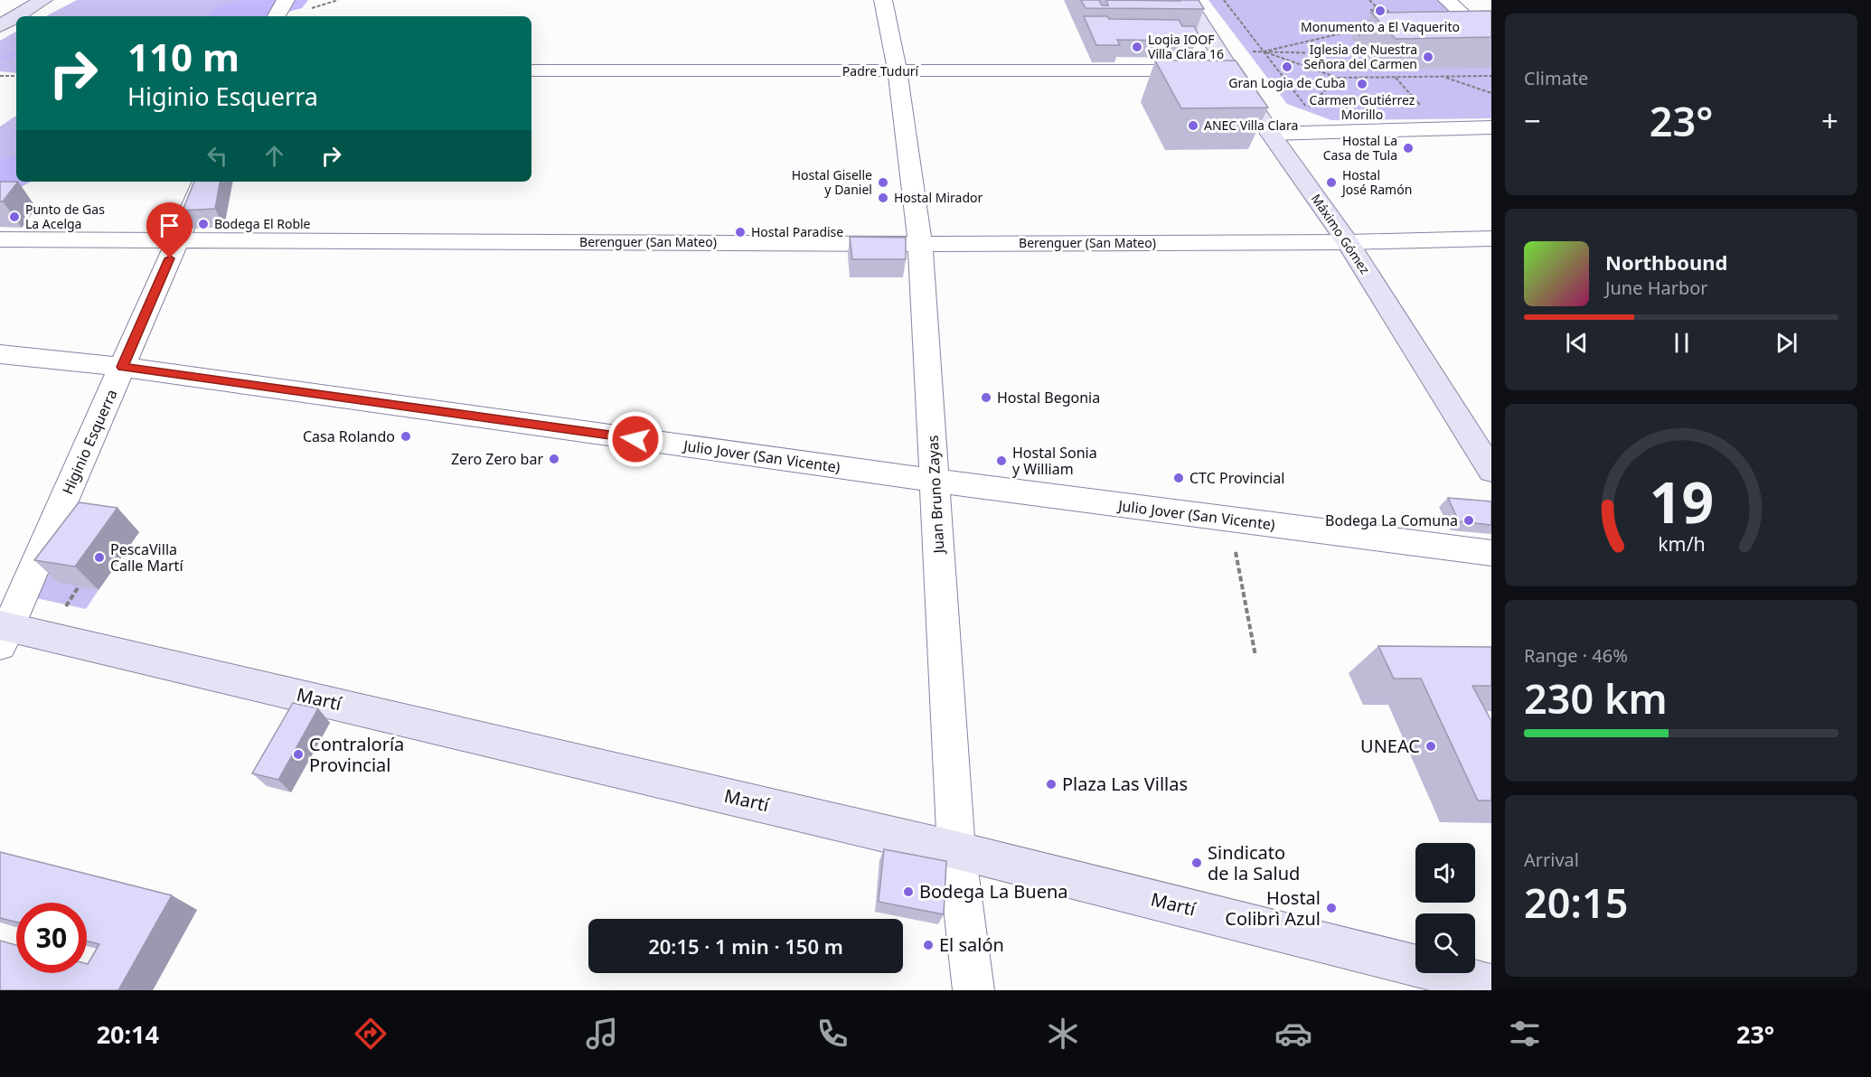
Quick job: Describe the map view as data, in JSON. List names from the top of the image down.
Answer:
{
  "streets": {
    "street": [
      "Padre Tudurí",
      "Máximo Gómez",
      "Berenguer (San Mateo)",
      "Higinio Esquerra",
      "Julio Jover (San Vicente)",
      "Juan Bruno Zayas",
      "Martí"
    ]
  },
  "crossings": [
    ["Padre Tudurí", "Máximo Gómez"],
    ["Padre Tudurí", "Juan Bruno Zayas"],
    ["Máximo Gómez", "Berenguer (San Mateo)"],
    ["Berenguer (San Mateo)", "Higinio Esquerra"],
    ["Berenguer (San Mateo)", "Juan Bruno Zayas"],
    ["Higinio Esquerra", "Julio Jover (San Vicente)"],
    ["Higinio Esquerra", "Martí"],
    ["Julio Jover (San Vicente)", "Juan Bruno Zayas"],
    ["Juan Bruno Zayas", "Martí"]
  ],
  "places": [
    "Monumento a El Vaquerito",
    "Logia IOOF Villa Clara 16",
    "Iglesia de Nuestra Señora del Carmen",
    "Gran Logia de Cuba",
    "Carmen Gutiérrez Morillo",
    "ANEC Villa Clara",
    "Hostal La Casa de Tula",
    "Hostal Giselle y Daniel",
    "Hostal José Ramón",
    "Hostal Mirador",
    "Punto de Gas La Acelga",
    "Bodega El Roble",
    "Hostal Paradise",
    "Hostal Begonia",
    "Casa Rolando",
    "Zero Zero bar",
    "Hostal Sonia y William",
    "CTC Provincial",
    "Bodega La Comuna",
    "PescaVilla Calle Martí",
    "UNEAC",
    "Contraloría Provincial",
    "Plaza Las Villas",
    "Sindicato de la Salud",
    "Bodega La Buena",
    "Hostal Colibrì Azul",
    "El salón"
  ],
  "page": {
    "tile": [
      "Climate",
      ["Range · 46%", "230 km"],
      ["Arrival", "20:15"]
    ],
    "turn": ["110 m", "Higinio Esquerra"],
    "heat": ["−", "23°", "+"],
    "song": ["Northbound", "June Harbor"],
    "limit": "30",
    "trip": "20:15 · 1 min · 150 m",
    "tabs": ["20:14", "23°"],
    "gauge": ["19", "km/h"]
  }
}
